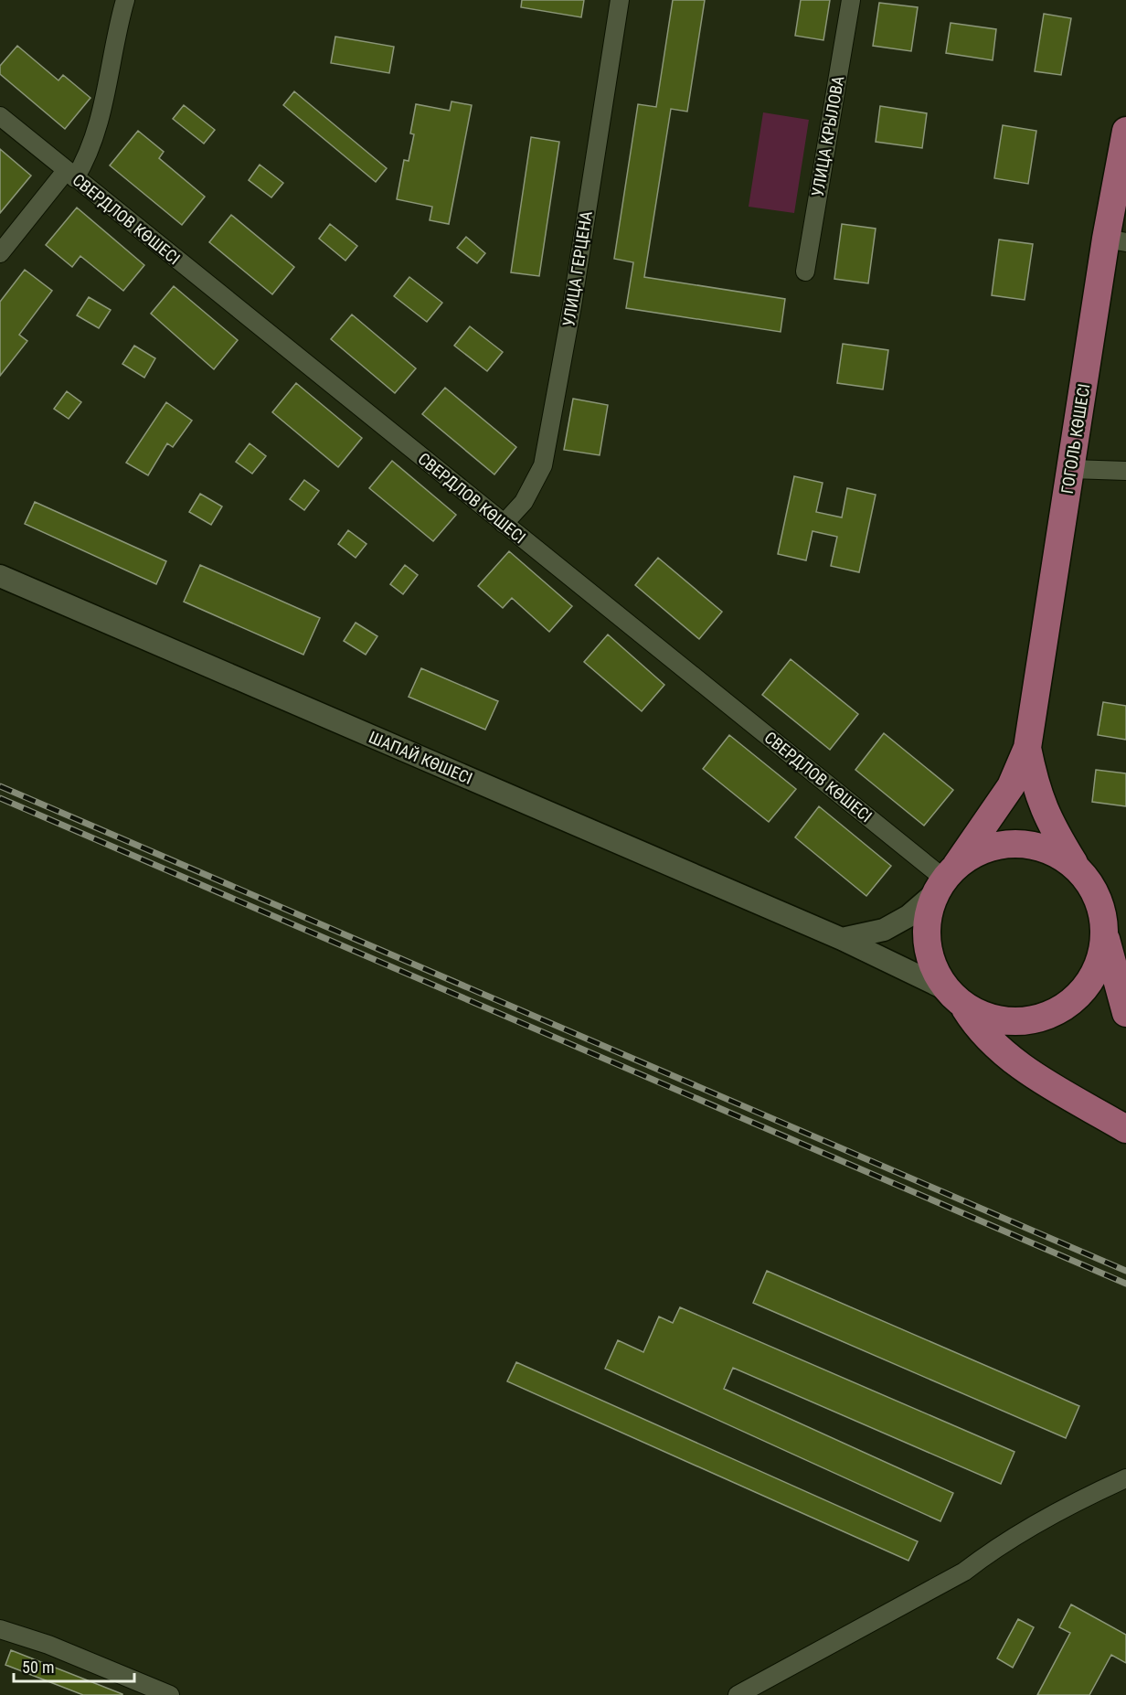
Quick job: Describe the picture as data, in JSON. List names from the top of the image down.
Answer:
{
  "streets": {
    "main road": ["ГОГОЛЬ КӨШЕСІ"],
    "street": [
      "УЛИЦА КРЫЛОВА",
      "СВЕРДЛОВ КӨШЕСІ",
      "УЛИЦА ГЕРЦЕНА",
      "ШАПАЙ КӨШЕСІ"
    ]
  },
  "crossings": [
    ["СВЕРДЛОВ КӨШЕСІ", "УЛИЦА ГЕРЦЕНА"],
    ["СВЕРДЛОВ КӨШЕСІ", "ШАПАЙ КӨШЕСІ"]
  ],
  "scale_bar": "50 m"
}
